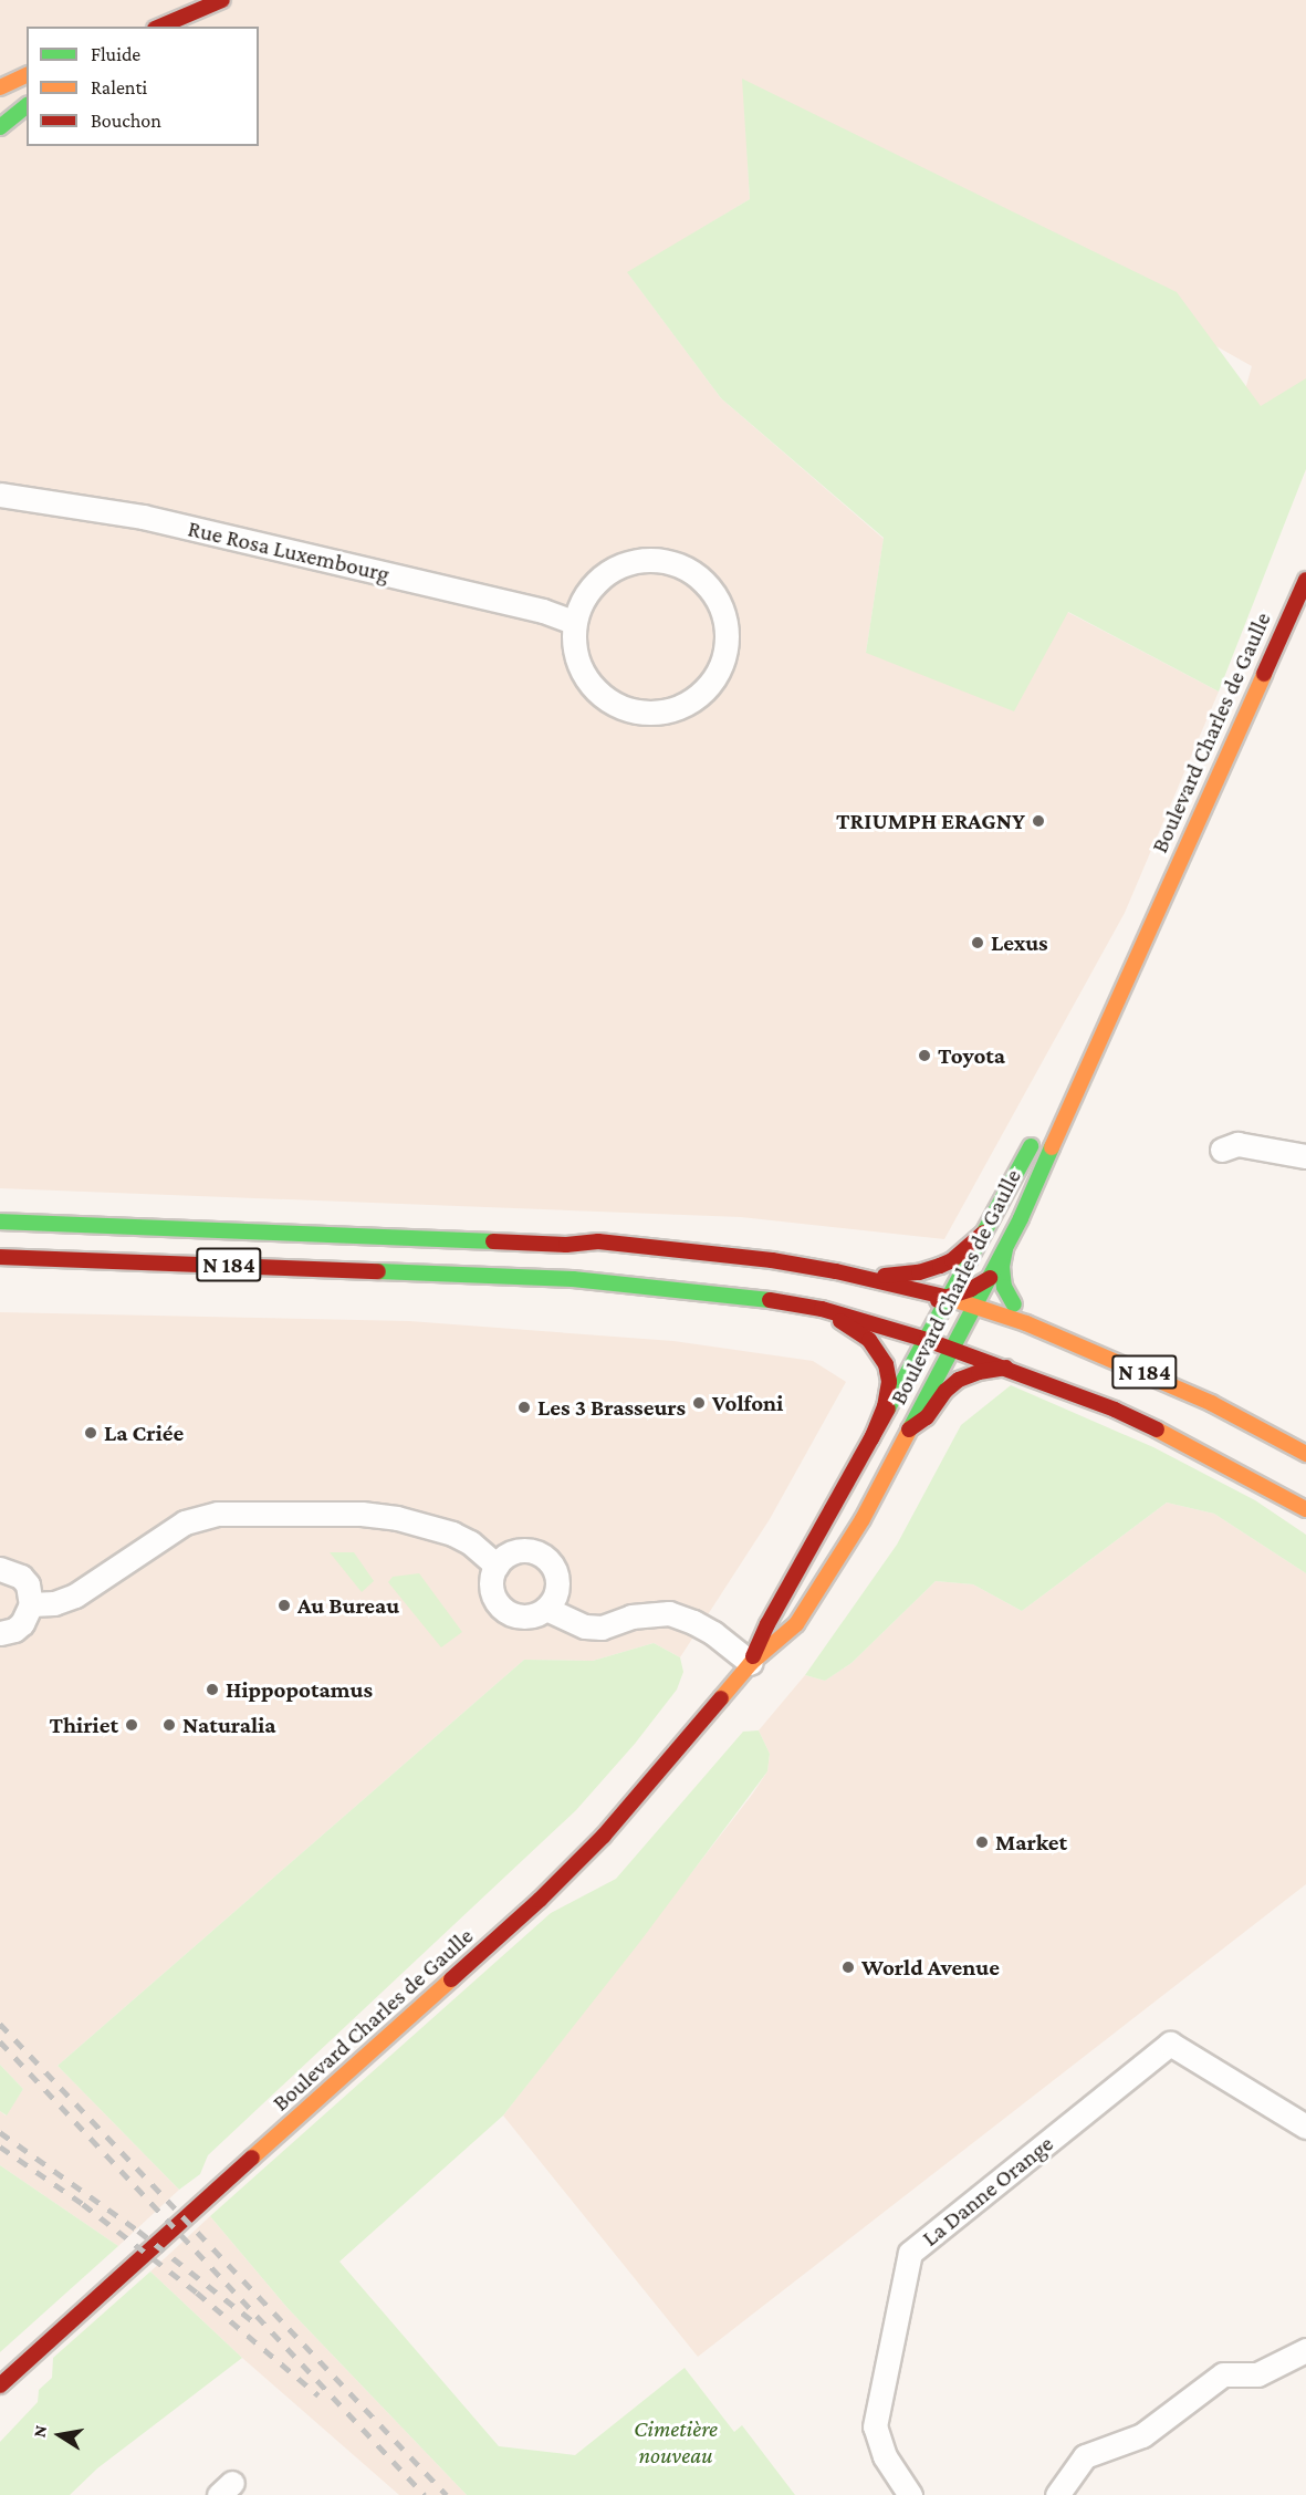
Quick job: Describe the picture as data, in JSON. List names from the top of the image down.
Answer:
{
  "streets": {
    "main road": ["Boulevard Charles de Gaulle", "N 184"],
    "street": ["Rue Rosa Luxembourg", "La Danne Orange"]
  },
  "crossings": [
    ["Boulevard Charles de Gaulle", "N 184"]
  ],
  "parks": ["Cimetière nouveau"],
  "places": [
    "TRIUMPH ERAGNY",
    "Lexus",
    "Toyota",
    "Volfoni",
    "Les 3 Brasseurs",
    "La Criée",
    "Au Bureau",
    "Hippopotamus",
    "Thiriet",
    "Naturalia",
    "Market",
    "World Avenue"
  ],
  "legend": ["Fluide", "Ralenti", "Bouchon"],
  "north": "left"
}
